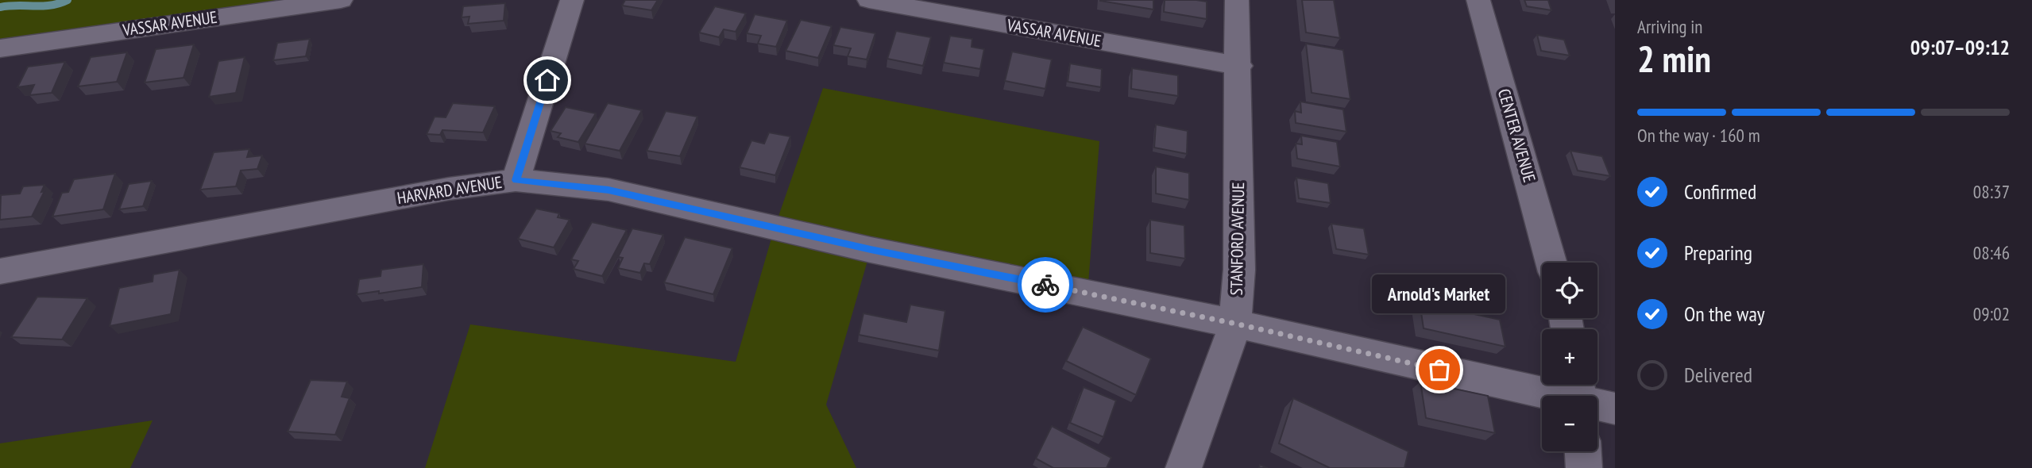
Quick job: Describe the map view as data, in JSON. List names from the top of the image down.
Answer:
{
  "streets": {
    "street": [
      "VASSAR AVENUE",
      "CENTER AVENUE",
      "HARVARD AVENUE",
      "STANFORD AVENUE"
    ]
  },
  "crossings": [
    ["VASSAR AVENUE", "STANFORD AVENUE"],
    ["HARVARD AVENUE", "STANFORD AVENUE"]
  ],
  "places": ["Arnold's Market"],
  "page": {
    "heading": ["2 min", "Arriving in", "09:07–09:12"],
    "bar": "On the way · 160 m",
    "list": [
      ["Confirmed", "08:37"],
      ["Preparing", "08:46"],
      ["On the way", "09:02"],
      "Delivered"
    ],
    "map_buttons": ["+", "−"],
    "bubble": "Arnold's Market"
  }
}
